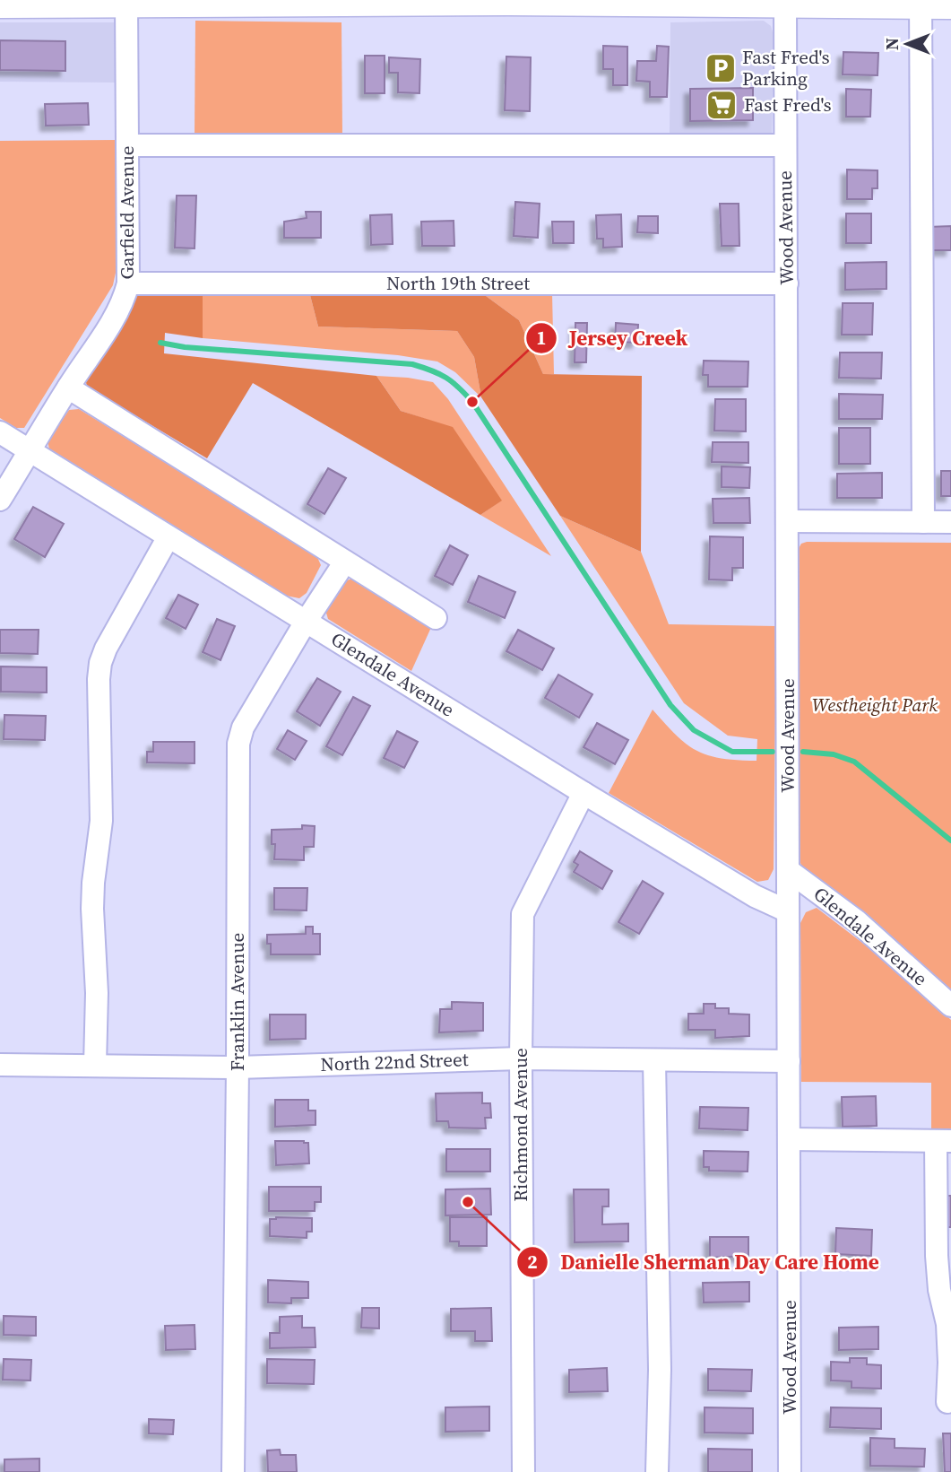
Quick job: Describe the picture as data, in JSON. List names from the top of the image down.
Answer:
{
  "streets": {
    "street": [
      "Garfield Avenue",
      "Wood Avenue",
      "North 19th Street",
      "Glendale Avenue",
      "Franklin Avenue",
      "North 22nd Street",
      "Richmond Avenue"
    ]
  },
  "crossings": [
    ["Garfield Avenue", "North 19th Street"],
    ["Garfield Avenue", "Glendale Avenue"],
    ["Wood Avenue", "North 19th Street"],
    ["Wood Avenue", "Glendale Avenue"],
    ["Wood Avenue", "North 22nd Street"],
    ["Glendale Avenue", "Franklin Avenue"],
    ["Glendale Avenue", "Richmond Avenue"],
    ["Franklin Avenue", "North 22nd Street"],
    ["North 22nd Street", "Richmond Avenue"]
  ],
  "parks": ["Westheight Park"],
  "places": {
    "parking": ["Fast Fred's Parking"],
    "supermarket": ["Fast Fred's"],
    "other": ["Jersey Creek", "Danielle Sherman Day Care Home"]
  },
  "north": "left"
}
